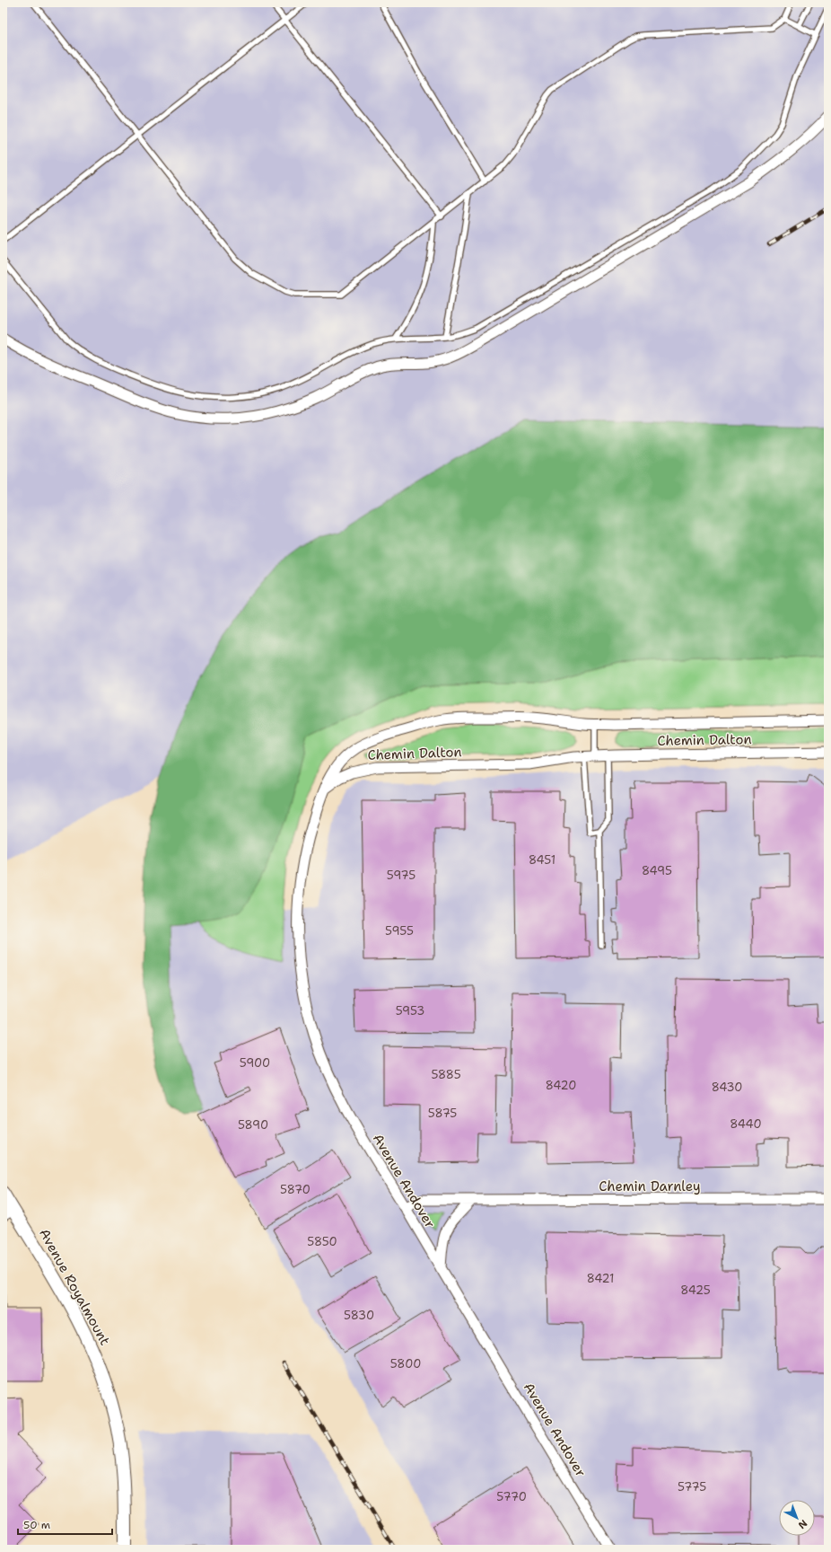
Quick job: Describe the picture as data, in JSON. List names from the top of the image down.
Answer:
{
  "streets": {
    "street": [
      "Chemin Dalton",
      "Avenue Andover",
      "Chemin Darnley",
      "Avenue Royalmount"
    ]
  },
  "crossings": [
    ["Chemin Dalton", "Avenue Andover"],
    ["Avenue Andover", "Chemin Darnley"]
  ],
  "house_numbers": [
    "8451",
    "8495",
    "5975",
    "5955",
    "5953",
    "5900",
    "5885",
    "8420",
    "8430",
    "5875",
    "8440",
    "5890",
    "5870",
    "5850",
    "8421",
    "8425",
    "5830",
    "5800",
    "5775",
    "5770"
  ],
  "scale_bar": "50 m",
  "north": "bottom right"
}
